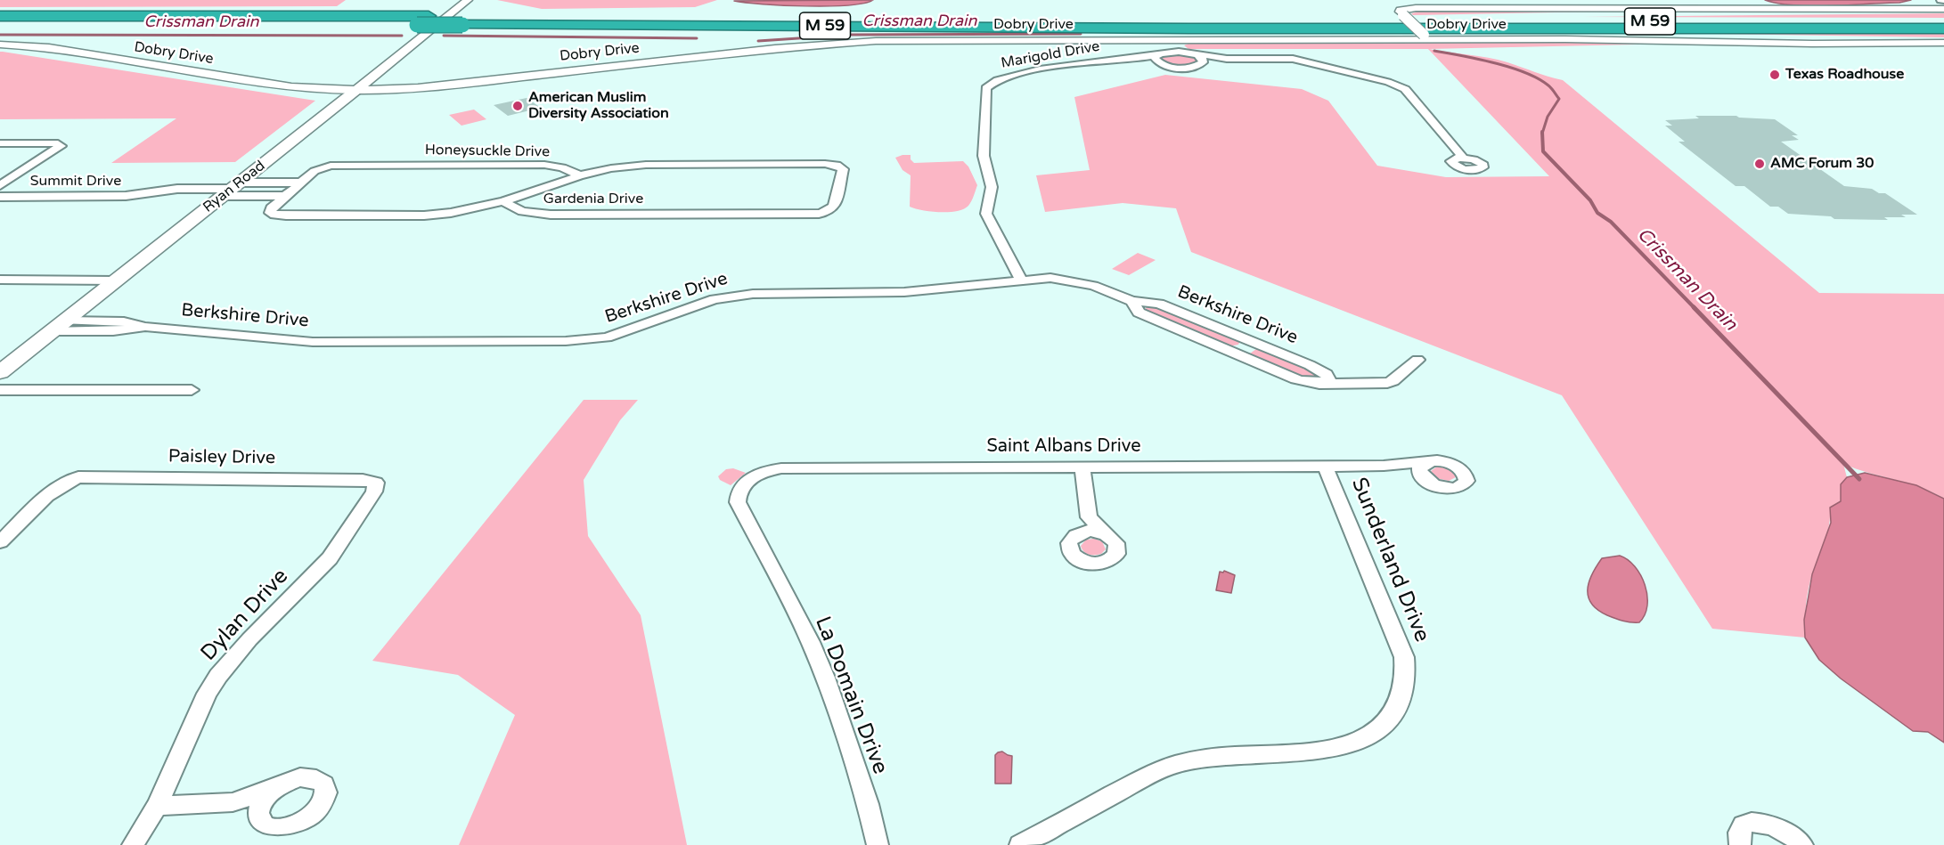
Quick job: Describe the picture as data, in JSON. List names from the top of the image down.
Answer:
{
  "streets": {
    "highway": ["M 59"],
    "main road": ["Ryan Road"],
    "street": [
      "Dobry Drive",
      "Marigold Drive",
      "Honeysuckle Drive",
      "Summit Drive",
      "Gardenia Drive",
      "Berkshire Drive",
      "Saint Albans Drive",
      "Paisley Drive",
      "Sunderland Drive",
      "Dylan Drive",
      "La Domain Drive"
    ]
  },
  "crossings": [
    ["Dobry Drive", "Ryan Road"],
    ["Marigold Drive", "Berkshire Drive"],
    ["Honeysuckle Drive", "Gardenia Drive"],
    ["Summit Drive", "Ryan Road"],
    ["Ryan Road", "Berkshire Drive"],
    ["Saint Albans Drive", "Sunderland Drive"],
    ["Saint Albans Drive", "La Domain Drive"],
    ["Paisley Drive", "Dylan Drive"]
  ],
  "water": ["Crissman Drain"],
  "places": ["Texas Roadhouse", "American Muslim Diversity Association", "AMC Forum 30"]
}
